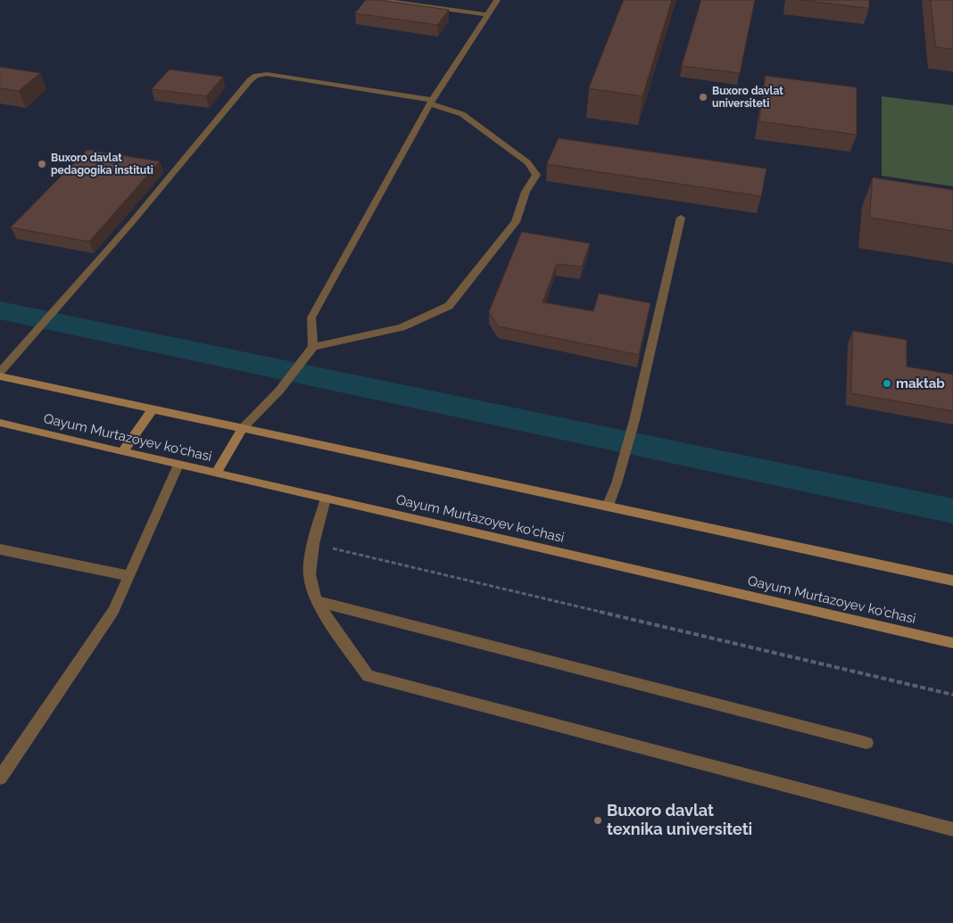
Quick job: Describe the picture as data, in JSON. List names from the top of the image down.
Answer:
{
  "streets": {
    "street": ["Qayum Murtazoyev ko'chasi"]
  },
  "places": [
    "Buxoro davlat universiteti",
    "Buxoro davlat pedagogika instituti",
    "maktab",
    "Buxoro davlat texnika universiteti"
  ]
}
